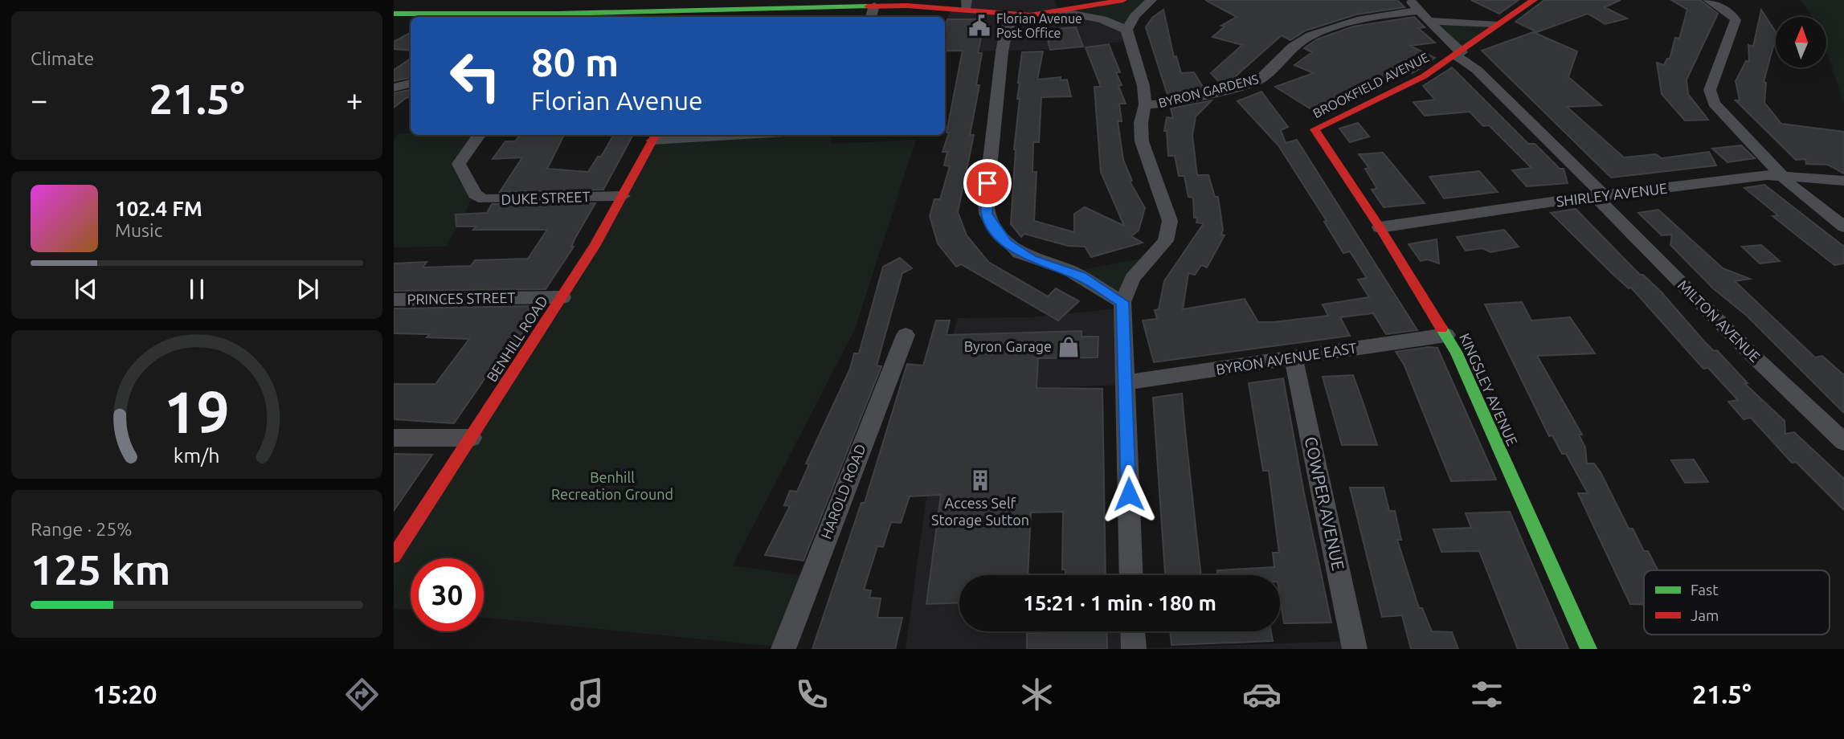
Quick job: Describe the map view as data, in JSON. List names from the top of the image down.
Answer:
{
  "streets": {
    "street": [
      "BROOKFIELD AVENUE",
      "BYRON GARDENS",
      "SHIRLEY AVENUE",
      "DUKE STREET",
      "PRINCES STREET",
      "MILTON AVENUE",
      "BENHILL ROAD",
      "BYRON AVENUE EAST",
      "KINGSLEY AVENUE",
      "HAROLD ROAD",
      "COWPER AVENUE"
    ]
  },
  "crossings": [
    ["BROOKFIELD AVENUE", "MILTON AVENUE"],
    ["BROOKFIELD AVENUE", "KINGSLEY AVENUE"],
    ["BYRON GARDENS", "MILTON AVENUE"],
    ["SHIRLEY AVENUE", "MILTON AVENUE"],
    ["SHIRLEY AVENUE", "KINGSLEY AVENUE"],
    ["DUKE STREET", "BENHILL ROAD"],
    ["PRINCES STREET", "BENHILL ROAD"],
    ["BYRON AVENUE EAST", "KINGSLEY AVENUE"],
    ["BYRON AVENUE EAST", "COWPER AVENUE"]
  ],
  "parks": ["Benhill Recreation Ground"],
  "places": {
    "public building": ["Florian Avenue Post Office"],
    "shop": ["Byron Garage"],
    "building": ["Access Self Storage Sutton"]
  },
  "legend": ["Fast", "Jam"],
  "north": "top",
  "page": {
    "tile": [
      "Climate",
      ["Range · 25%", "125 km"]
    ],
    "turn": ["80 m", "Florian Avenue"],
    "heat": ["−", "21.5°", "+"],
    "song": ["102.4 FM", "Music"],
    "limit": "30",
    "trip": "15:21 · 1 min · 180 m",
    "tabs": ["15:20", "21.5°"],
    "gauge": ["19", "km/h"]
  }
}
